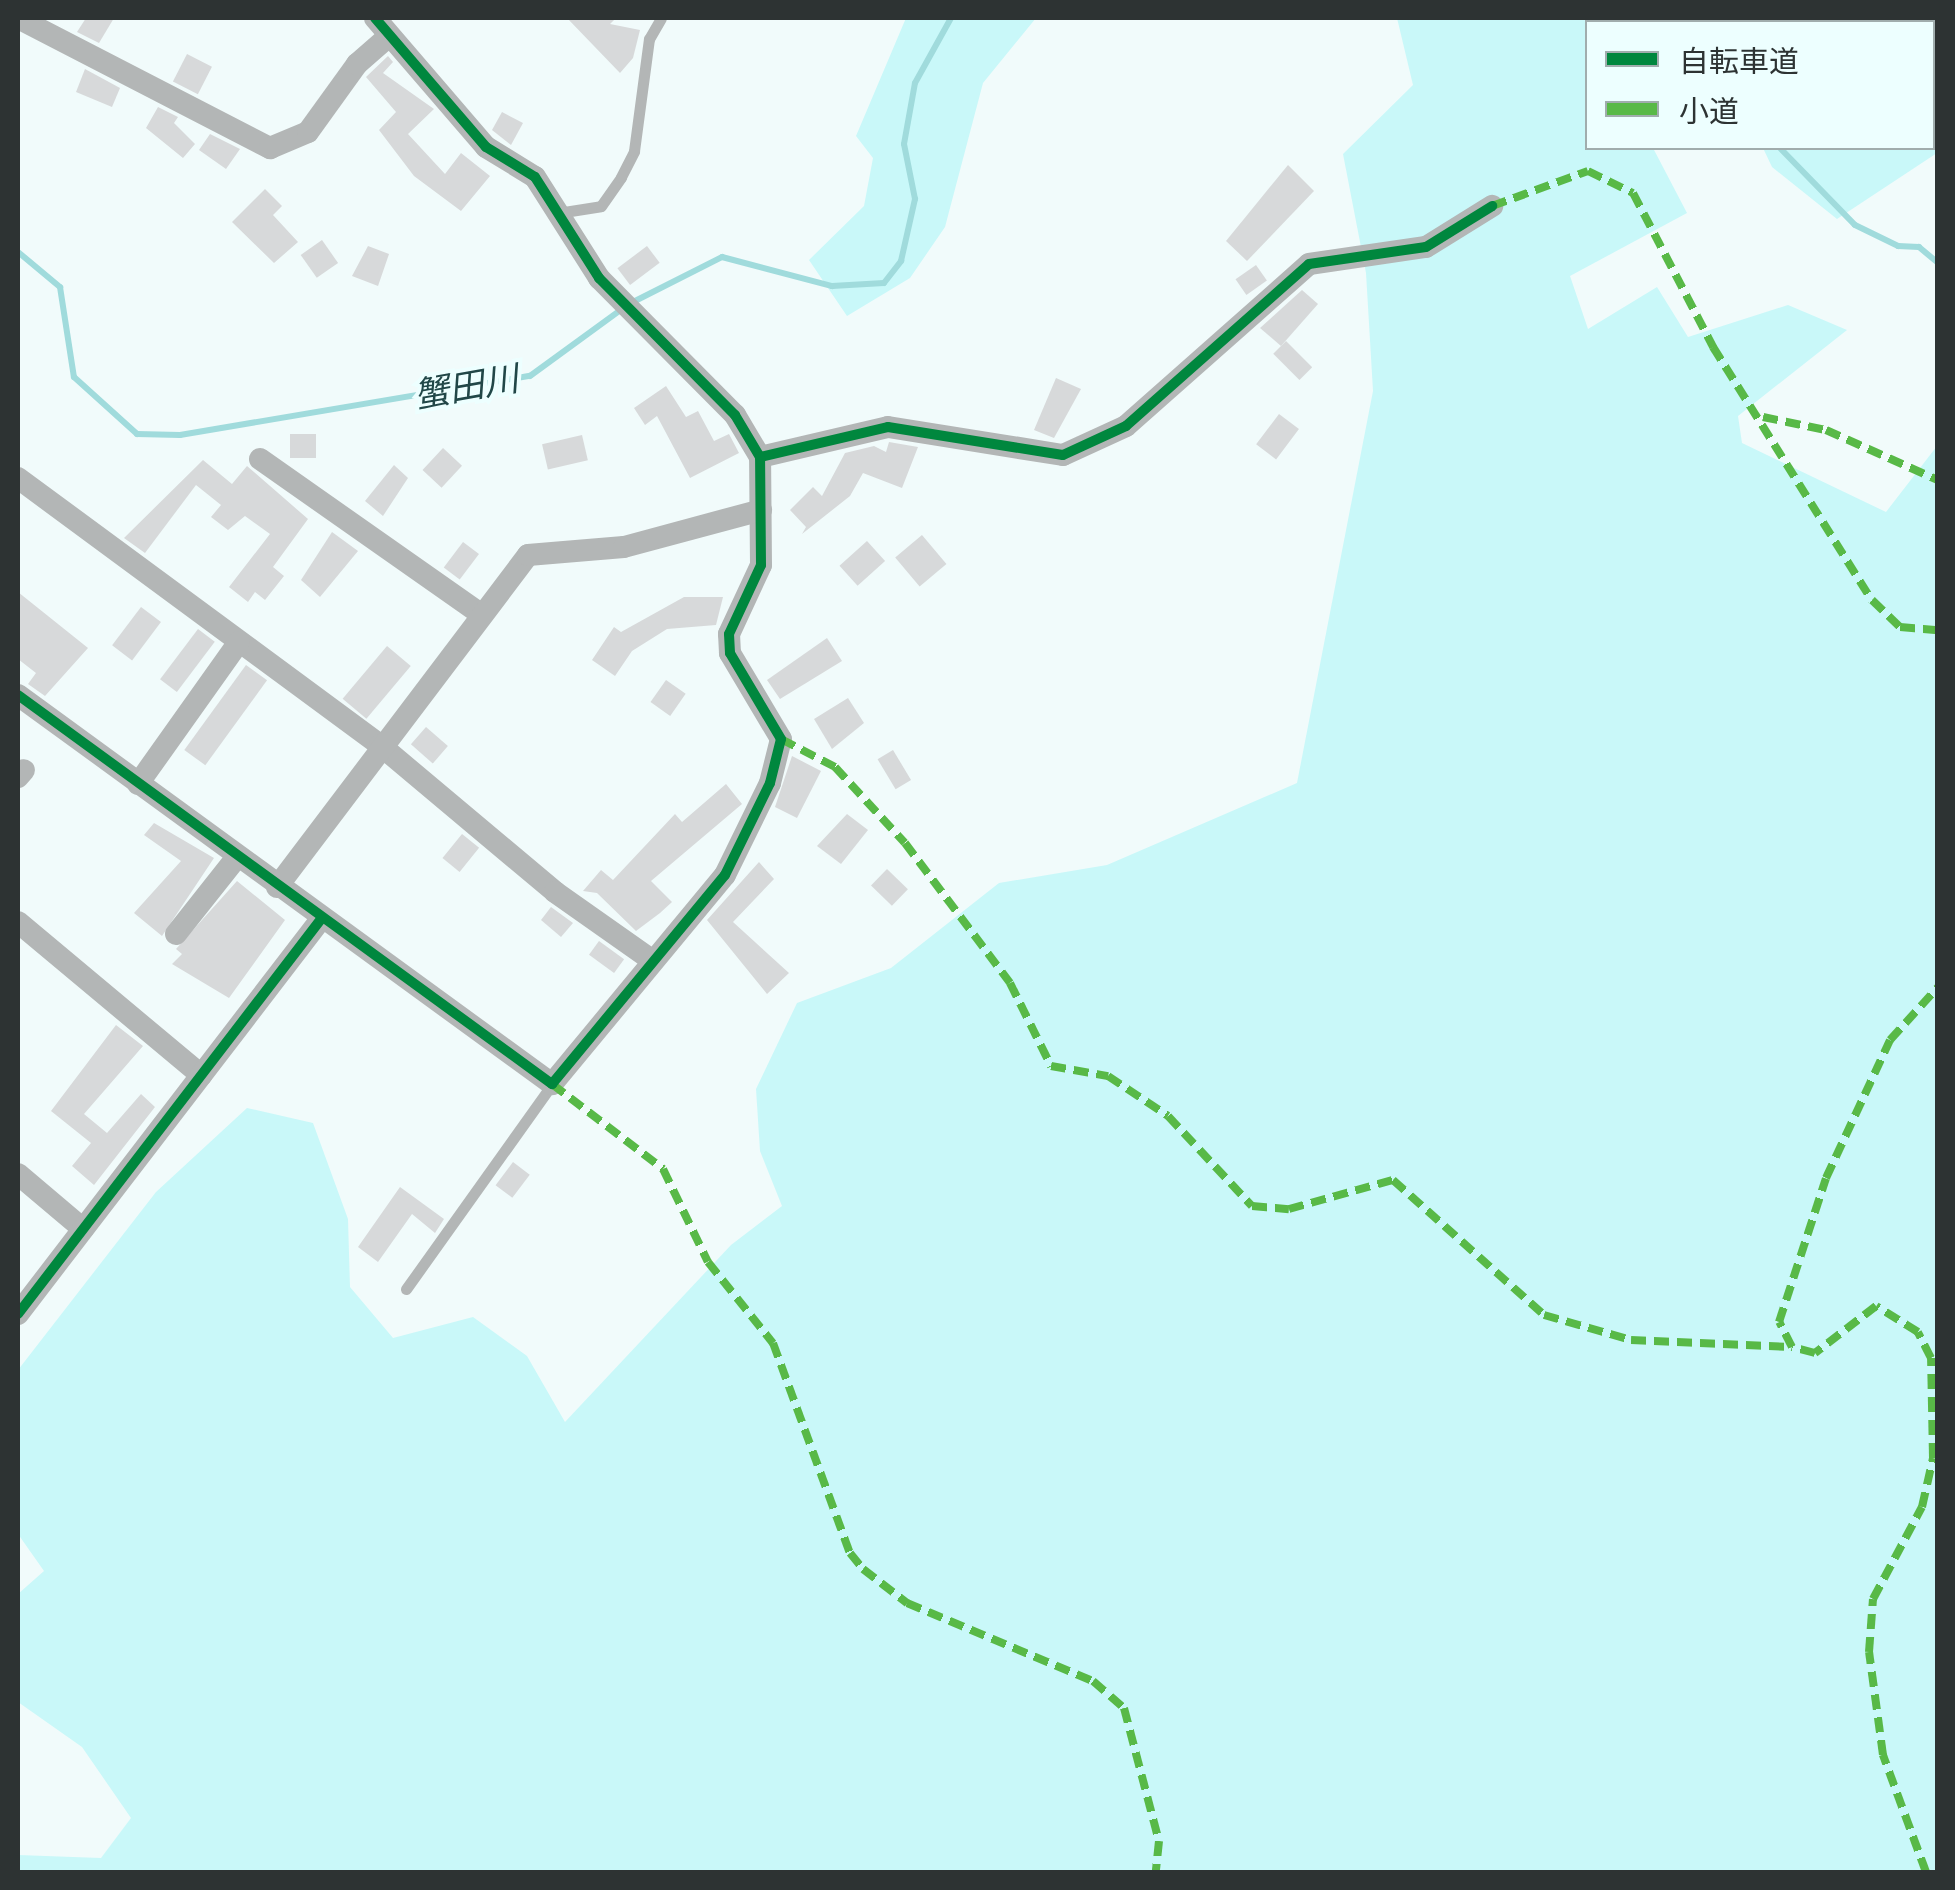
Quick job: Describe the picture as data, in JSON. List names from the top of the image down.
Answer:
{
  "water": ["蟹田川"],
  "legend": ["自転車道", "小道"]
}
